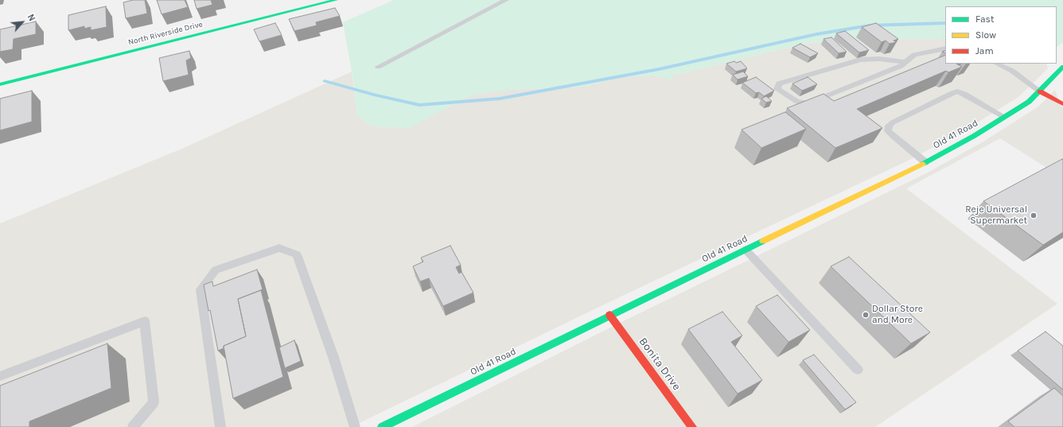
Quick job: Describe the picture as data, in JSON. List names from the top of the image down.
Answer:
{
  "streets": {
    "street": ["North Riverside Drive", "Old 41 Road", "Bonita Drive"]
  },
  "crossings": [
    ["Old 41 Road", "Bonita Drive"]
  ],
  "places": ["Reje Universal Supermarket", "Dollar Store and More"],
  "legend": ["Fast", "Slow", "Jam"],
  "north": "top right"
}
